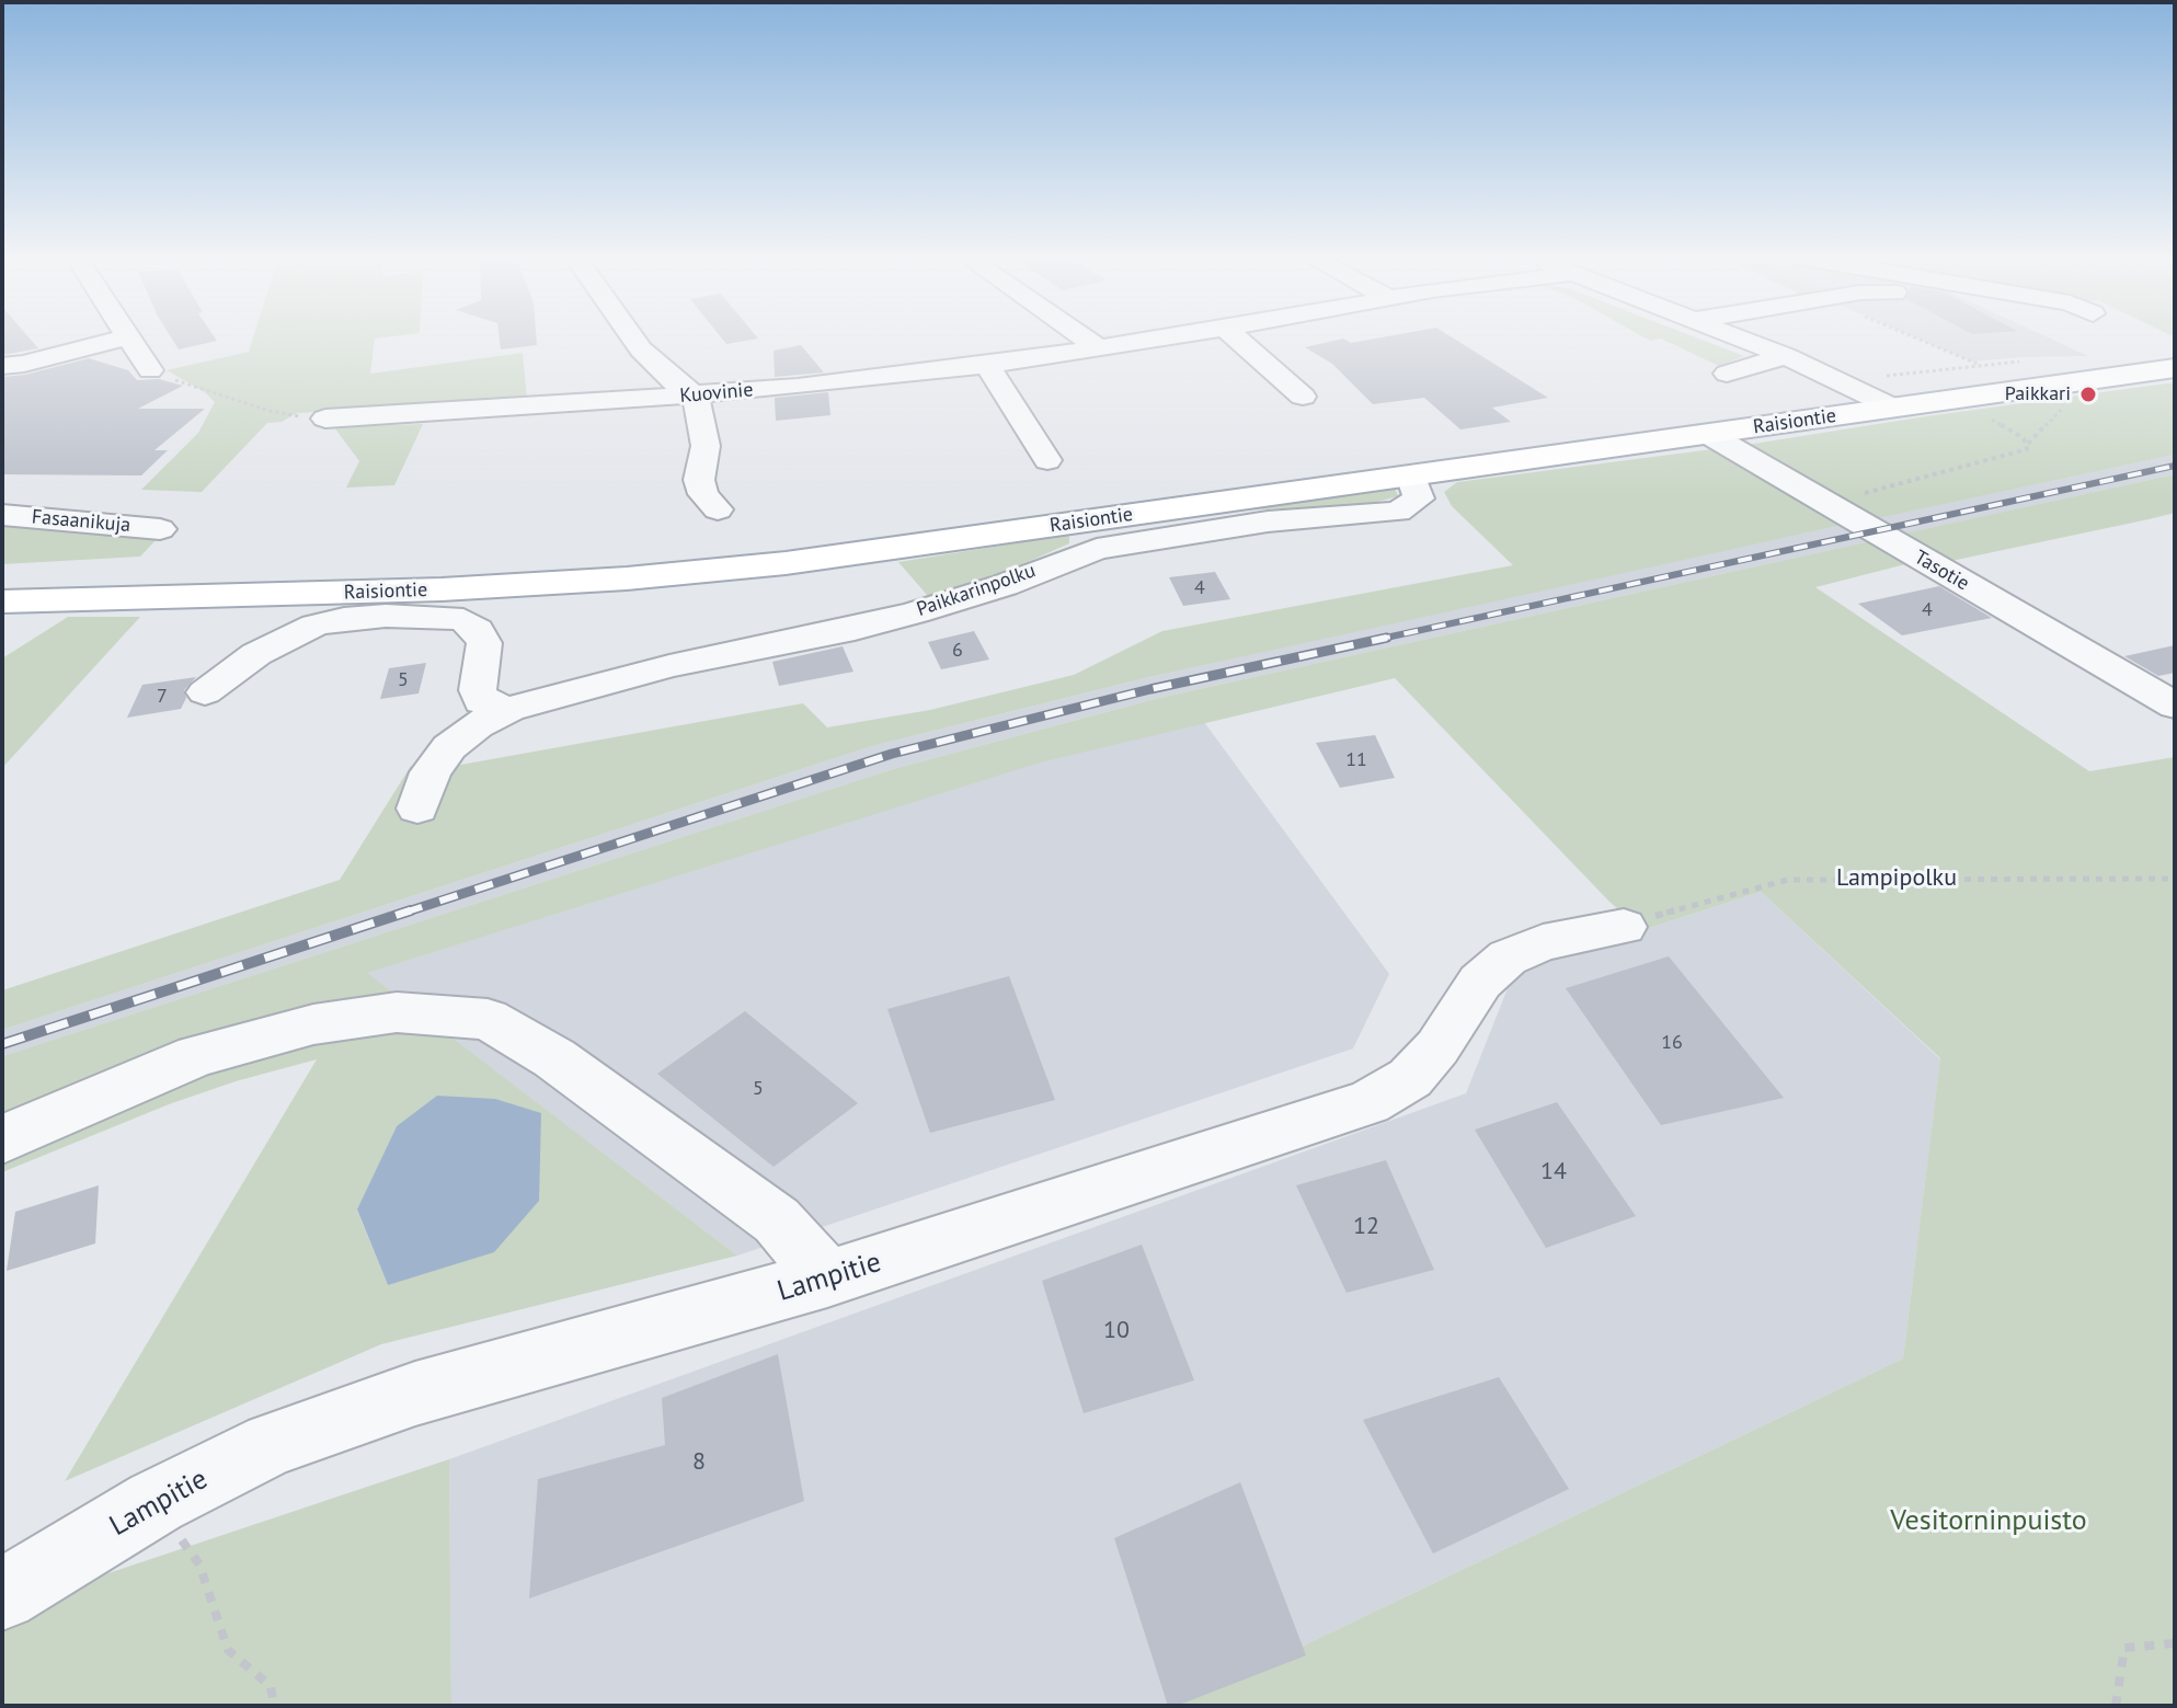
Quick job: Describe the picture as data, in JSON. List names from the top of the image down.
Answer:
{
  "streets": {
    "main road": ["Raisiontie"],
    "street": [
      "Kuovinie",
      "Fasaanikuja",
      "Tasotie",
      "Paikkarinpolku",
      "Lampitie"
    ],
    "path": ["Lampipolku"]
  },
  "crossings": [
    ["Raisiontie", "Tasotie"],
    ["Raisiontie", "Paikkarinpolku"],
    ["Lampipolku", "Lampitie"]
  ],
  "parks": ["Vesitorninpuisto"],
  "places": ["Paikkari"],
  "house_numbers": [
    "4",
    "4",
    "6",
    "5",
    "7",
    "11",
    "16",
    "5",
    "14",
    "12",
    "10",
    "8"
  ]
}
